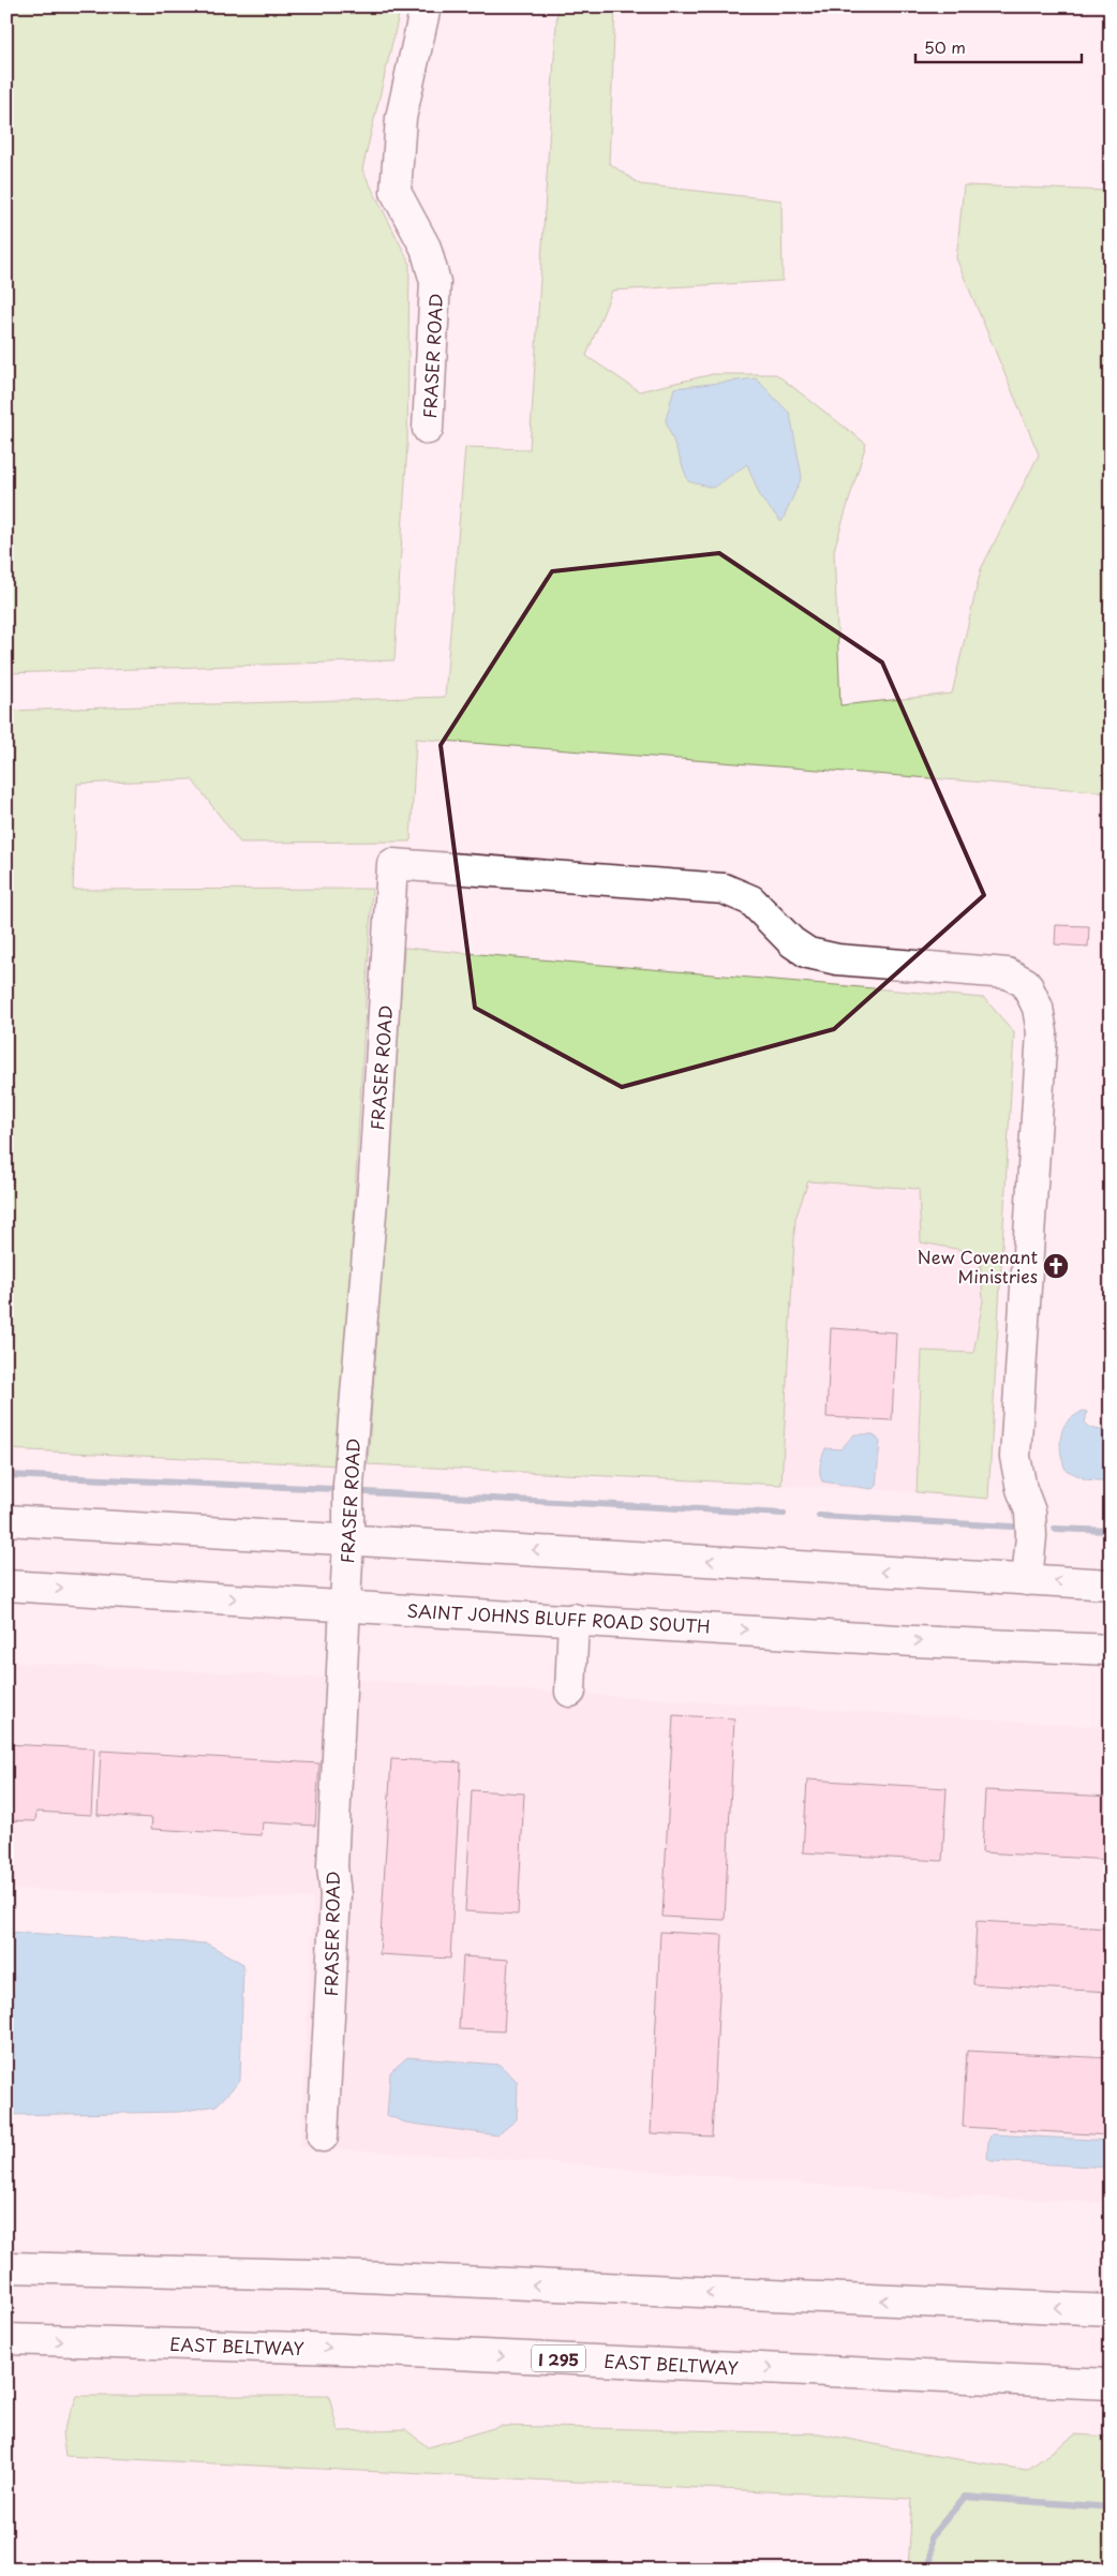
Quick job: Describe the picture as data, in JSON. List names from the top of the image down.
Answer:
{
  "streets": {
    "main road": [
      "FRASER ROAD",
      "SAINT JOHNS BLUFF ROAD SOUTH",
      "EAST BELTWAY",
      "I 295"
    ]
  },
  "crossings": [
    ["FRASER ROAD", "SAINT JOHNS BLUFF ROAD SOUTH"]
  ],
  "places": {
    "church": ["New Covenant Ministries"]
  },
  "scale_bar": "50 m"
}
